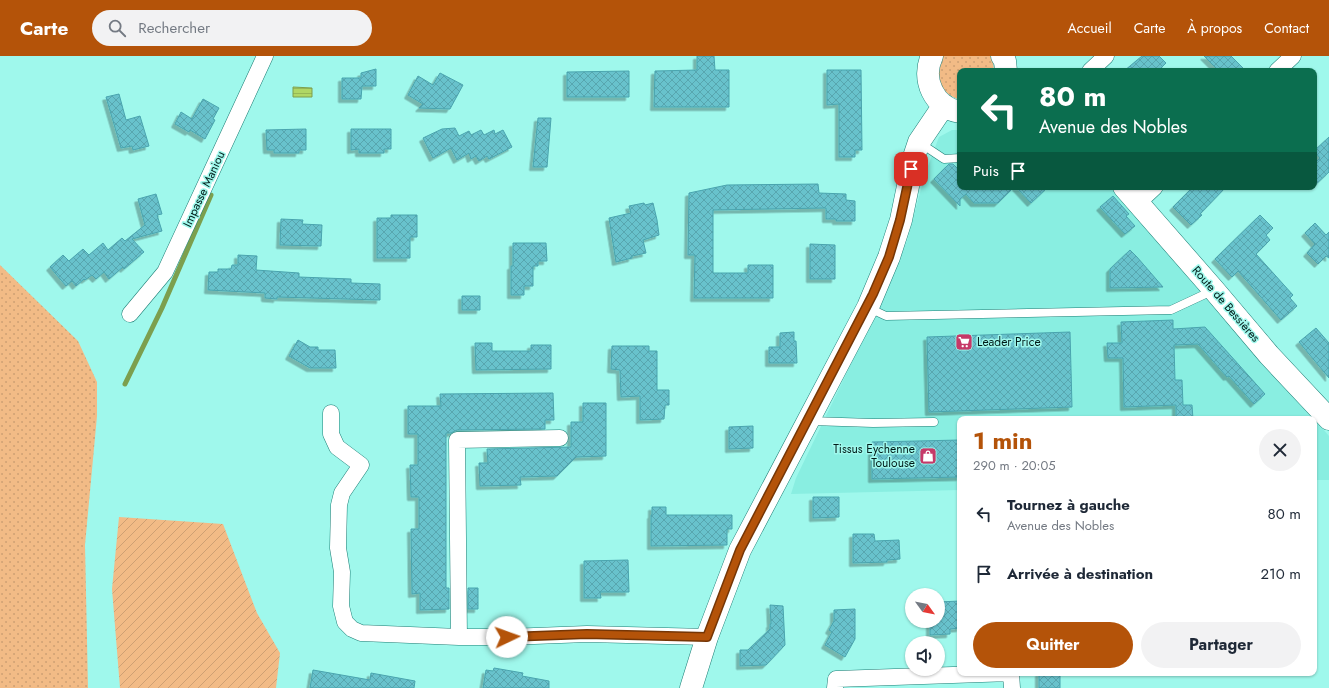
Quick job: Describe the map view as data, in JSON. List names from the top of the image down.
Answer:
{
  "streets": {
    "street": ["Impasse Maniou", "Route de Bessières"]
  },
  "places": {
    "supermarket": ["Leader Price"],
    "shop": ["Tissus Eychenne Toulouse"]
  },
  "north": "bottom right",
  "page": {
    "header": "Carte",
    "search": "Rechercher",
    "nav": [
      "Accueil",
      "Carte",
      "À propos",
      "Contact"
    ],
    "turn": ["80 m", "Avenue des Nobles"],
    "then": "Puis",
    "heading": ["1 min", "290 m · 20:05"],
    "list": [
      {
        "name": "Tournez à gauche",
        "note": "Avenue des Nobles",
        "value": "80 m"
      },
      {
        "name": "Arrivée à destination",
        "value": "210 m"
      }
    ],
    "buttons": ["Quitter", "Partager"]
  }
}
